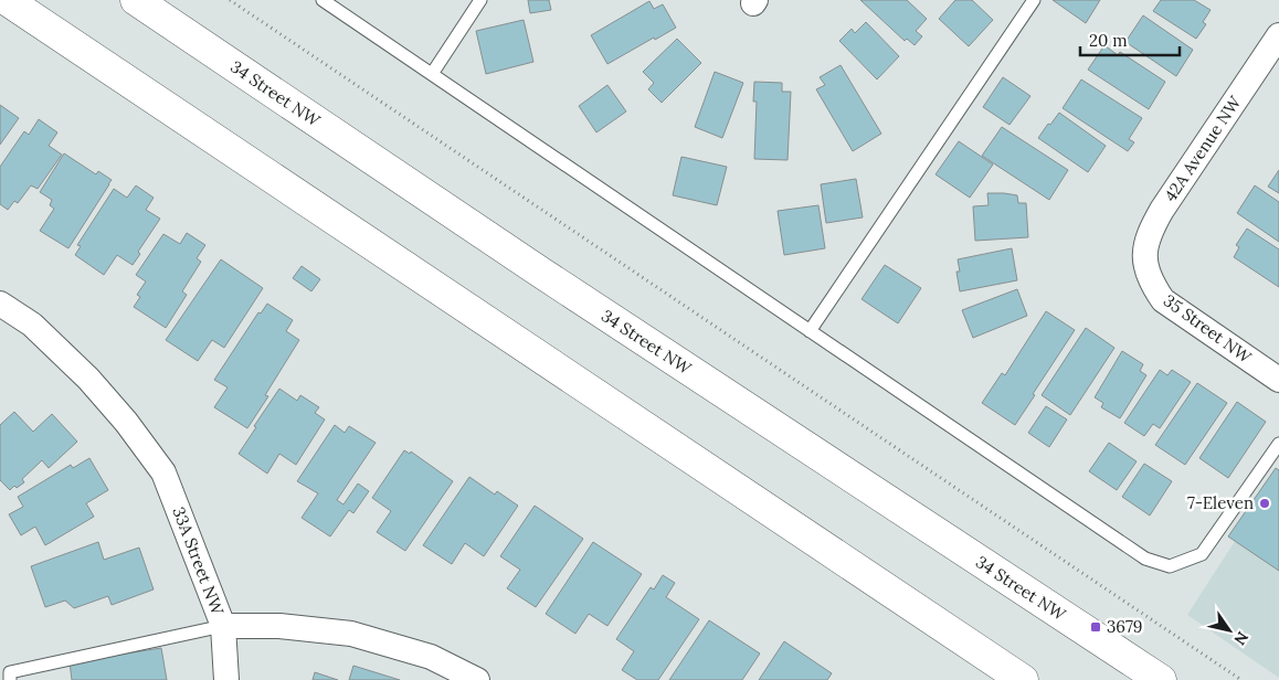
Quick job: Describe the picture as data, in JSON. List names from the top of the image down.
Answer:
{
  "streets": {
    "main road": ["34 Street NW"],
    "street": ["42A Avenue NW", "35 Street NW", "33A Street NW"]
  },
  "crossings": [
    ["42A Avenue NW", "35 Street NW"]
  ],
  "places": {
    "other": ["7-Eleven"],
    "transit": ["3679"]
  },
  "scale_bar": "20 m",
  "north": "bottom right"
}
